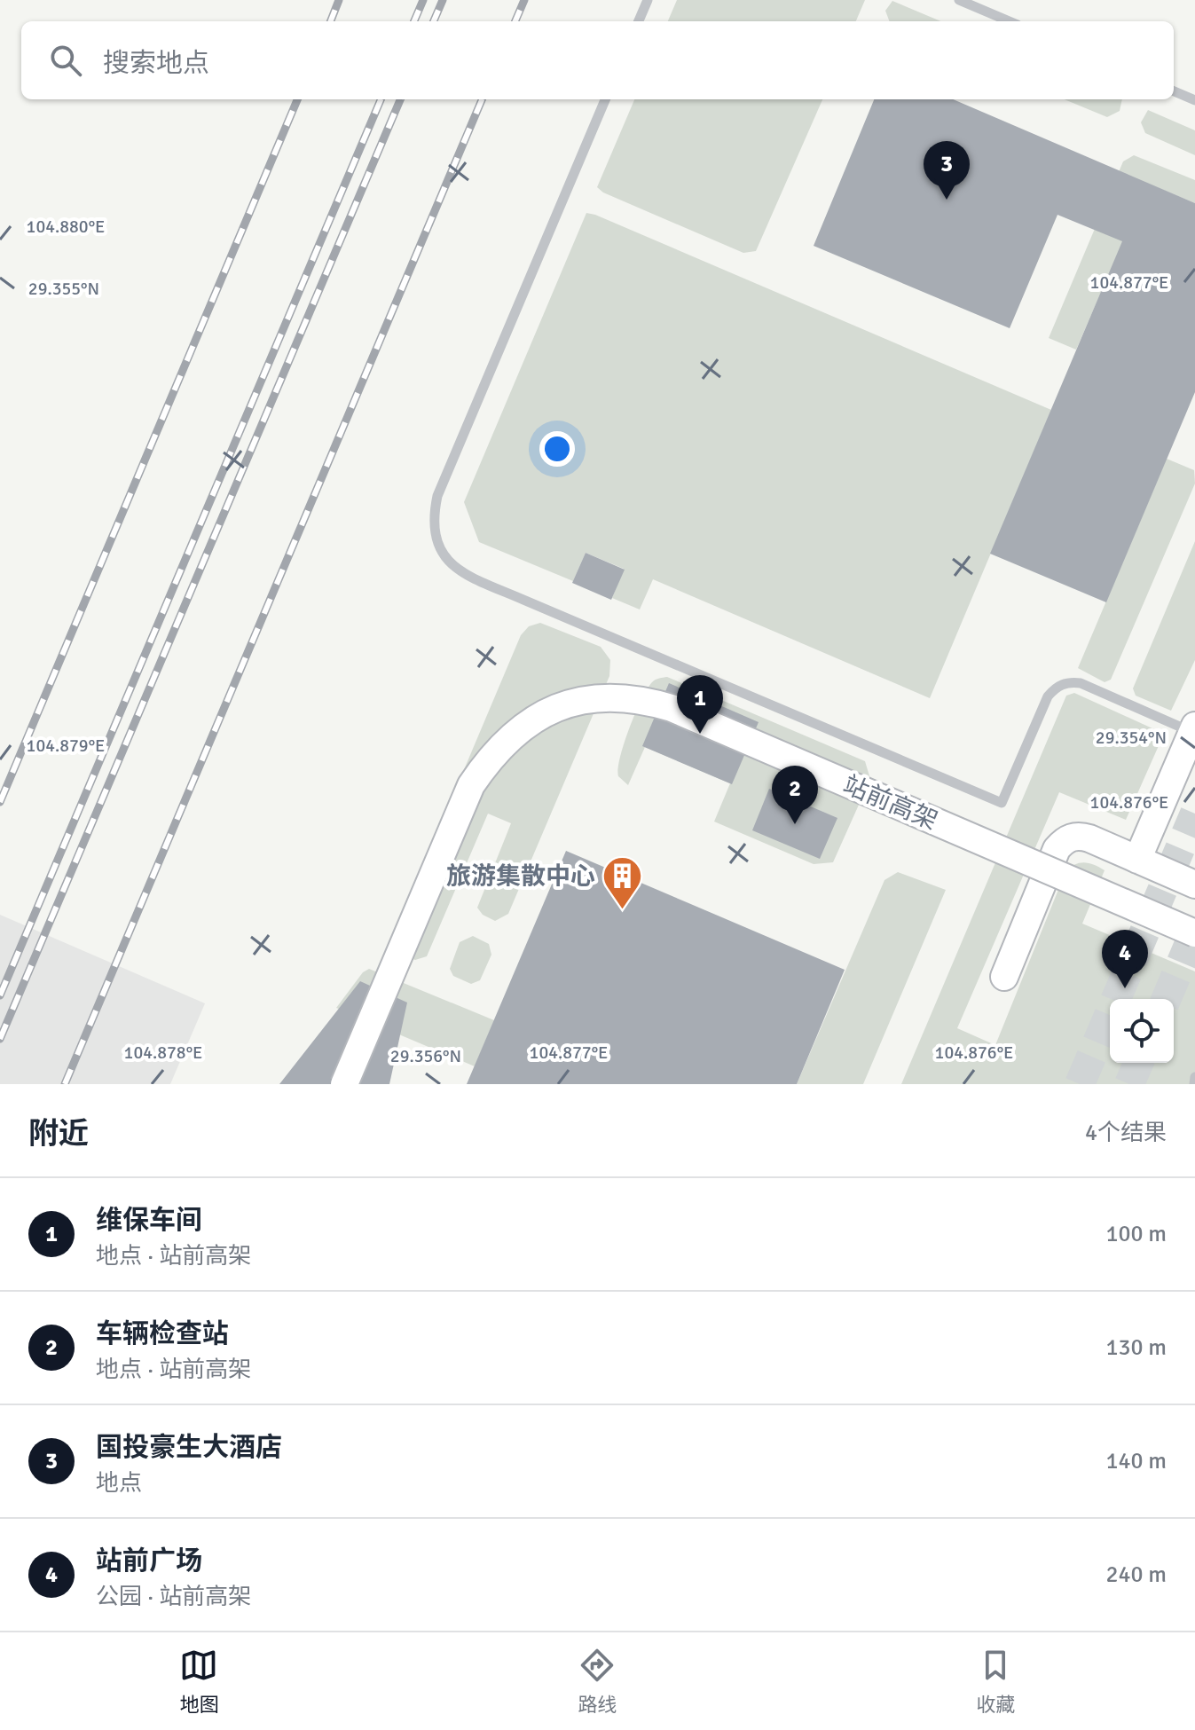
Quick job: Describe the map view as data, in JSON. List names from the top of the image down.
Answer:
{
  "streets": {
    "main road": ["站前高架"]
  },
  "places": {
    "building": ["旅游集散中心"]
  },
  "page": {
    "search": "搜索地点",
    "pins": [
      "3",
      "1",
      "2",
      "4"
    ],
    "heading": ["附近", "4个结果"],
    "list": [
      {
        "mark": "1",
        "name": "维保车间",
        "note": "地点 · 站前高架",
        "value": "100 m"
      },
      {
        "mark": "2",
        "name": "车辆检查站",
        "note": "地点 · 站前高架",
        "value": "130 m"
      },
      {
        "mark": "3",
        "name": "国投豪生大酒店",
        "note": "地点",
        "value": "140 m"
      },
      {
        "mark": "4",
        "name": "站前广场",
        "note": "公园 · 站前高架",
        "value": "240 m"
      }
    ],
    "nav": ["地图", "路线", "收藏"]
  },
  "coordinates": [
    "104.880°E",
    "104.877°E",
    "29.355°N",
    "29.354°N",
    "104.879°E",
    "104.876°E",
    "104.878°E",
    "29.356°N"
  ]
}
